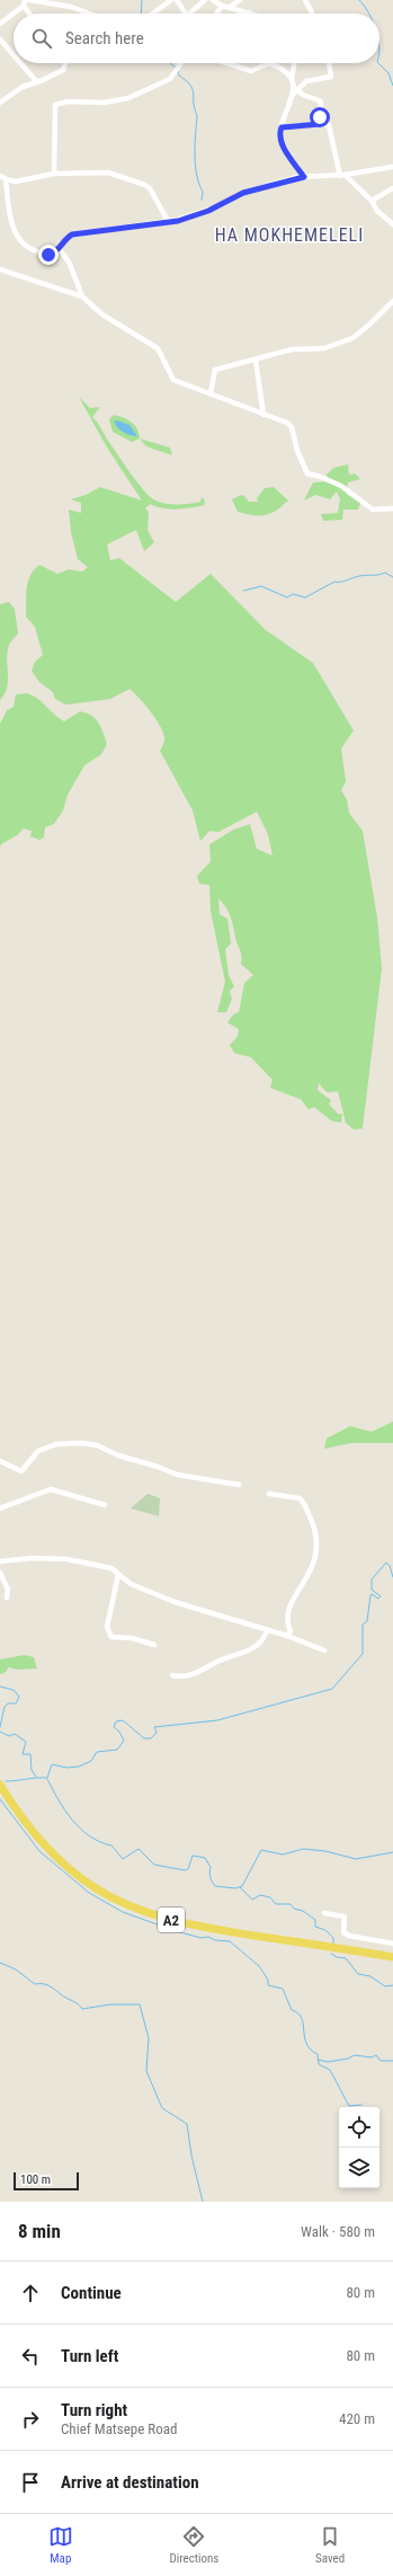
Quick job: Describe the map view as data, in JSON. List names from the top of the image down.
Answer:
{
  "streets": {
    "main road": ["A2"]
  },
  "districts": ["HA MOKHEMELELI"],
  "scale_bar": "100 m",
  "page": {
    "search": "Search here",
    "scale": "100 m",
    "heading": ["8 min", "Walk · 580 m"],
    "list": [
      ["Continue", "80 m"],
      ["Turn left", "80 m"],
      ["Turn right", "Chief Matsepe Road", "420 m"],
      "Arrive at destination"
    ],
    "nav": ["Map", "Directions", "Saved"]
  }
}
